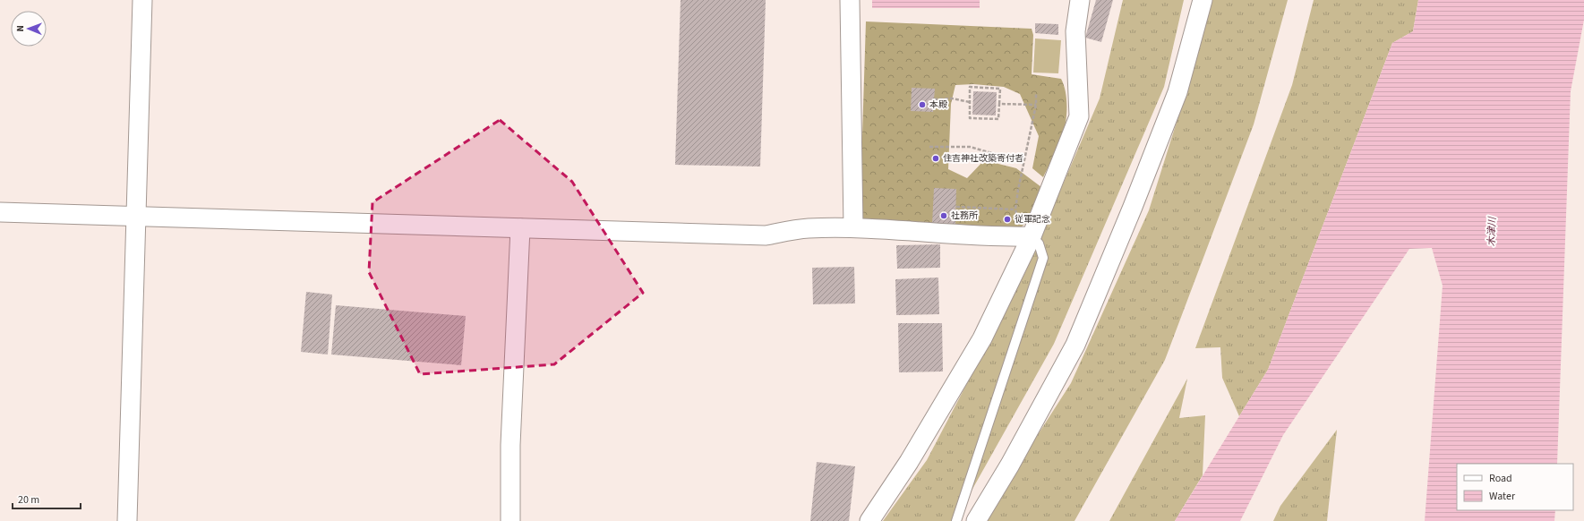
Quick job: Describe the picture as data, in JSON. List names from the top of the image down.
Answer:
{
  "water": ["木津川"],
  "places": [
    "本殿",
    "住吉神社改築寄付者",
    "社務所",
    "従軍記念"
  ],
  "legend": ["Road", "Water"],
  "scale_bar": "20 m",
  "north": "left"
}
